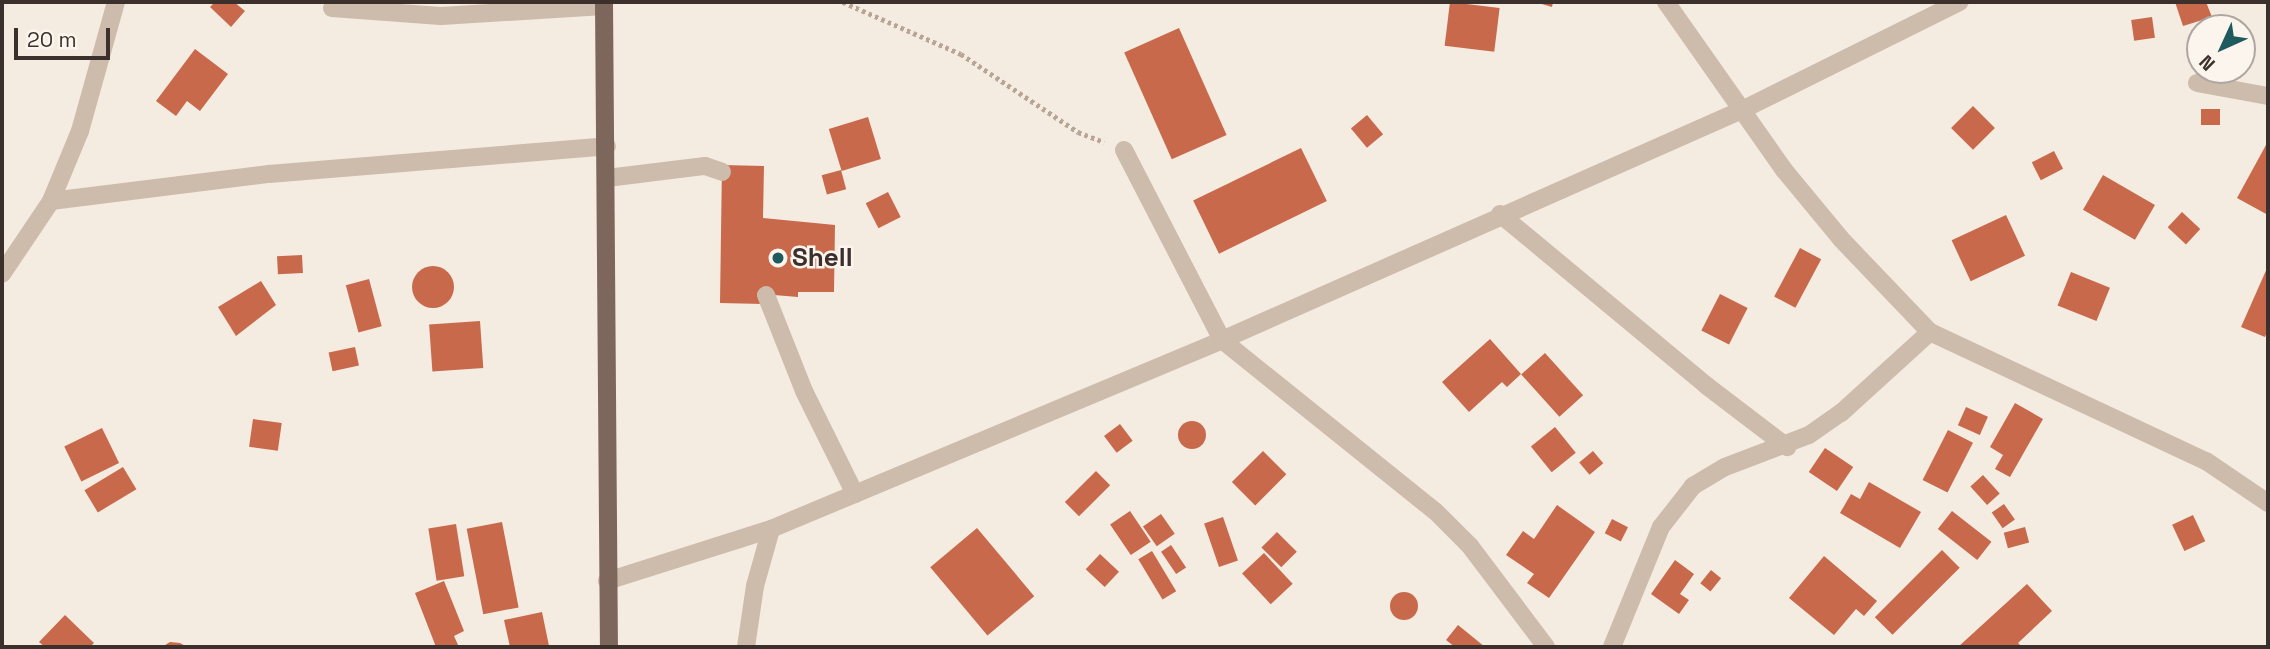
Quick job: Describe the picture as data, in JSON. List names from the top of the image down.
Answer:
{
  "places": ["Shell"],
  "scale_bar": "20 m",
  "north": "bottom left"
}
